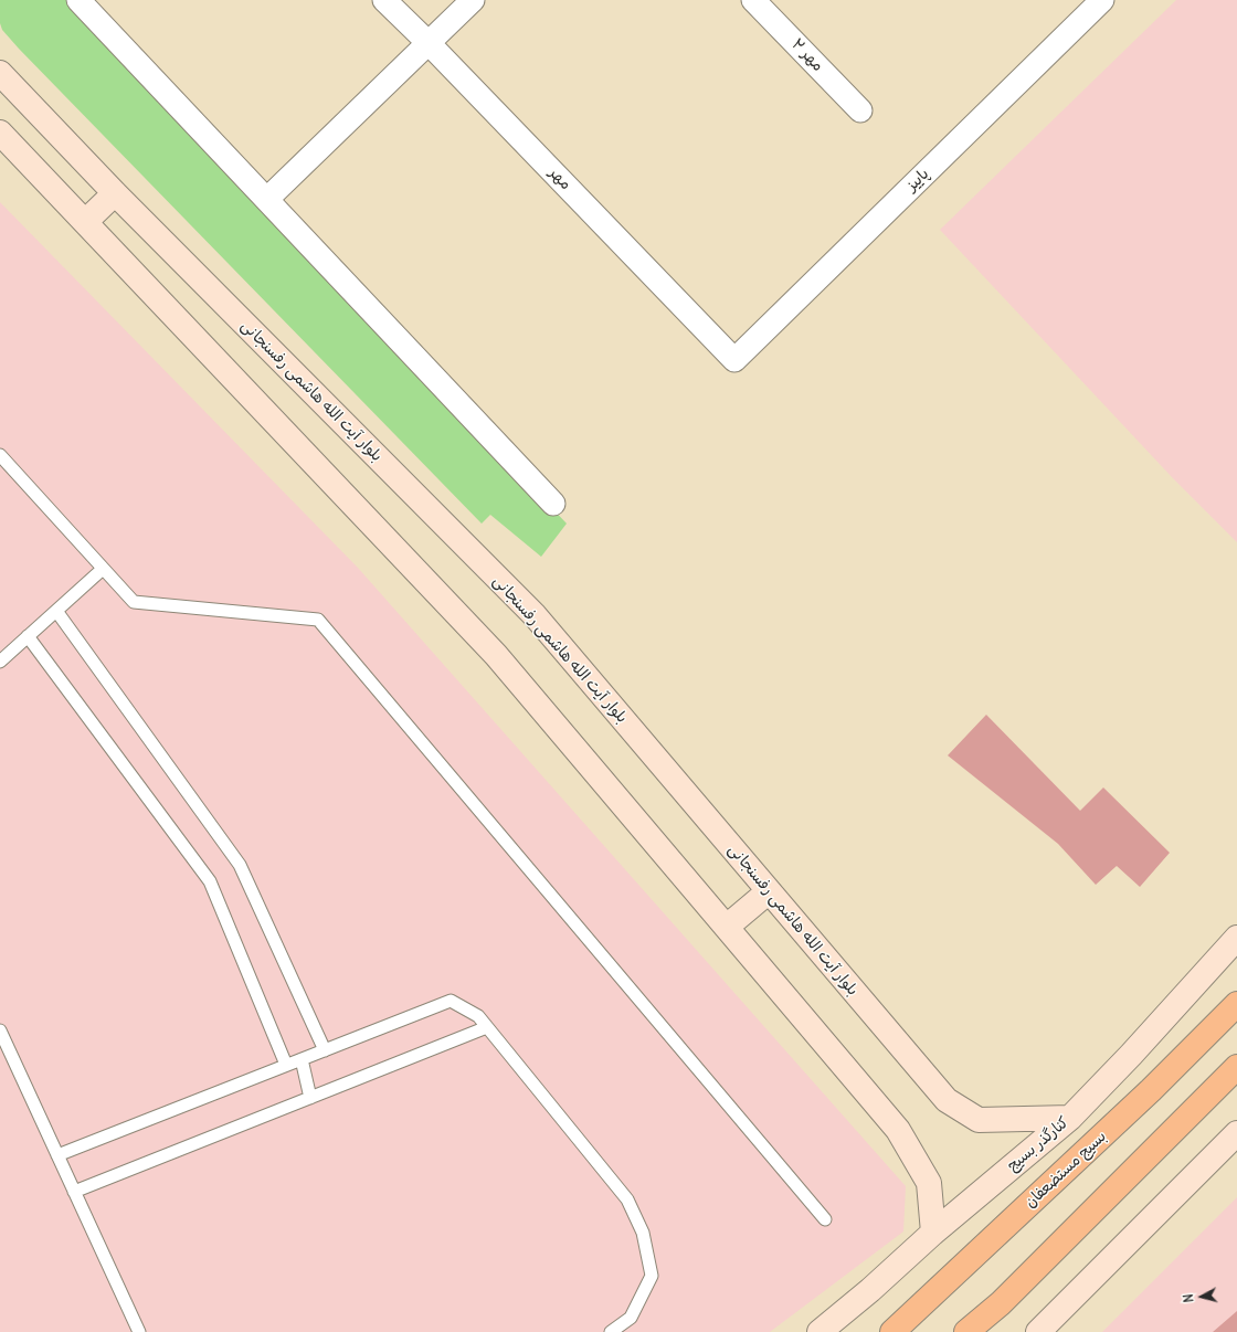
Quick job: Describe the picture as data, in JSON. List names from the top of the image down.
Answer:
{
  "streets": {
    "main road": ["بسیج مستضعفان"],
    "street": [
      "مهر ۲",
      "مهر",
      "پاییز",
      "بلوار آیت الله هاشمی رفسنجانی",
      "کنارگذر بسیج"
    ]
  },
  "crossings": [
    ["مهر", "پاییز"],
    ["بلوار آیت الله هاشمی رفسنجانی", "کنارگذر بسیج"]
  ],
  "north": "left"
}
